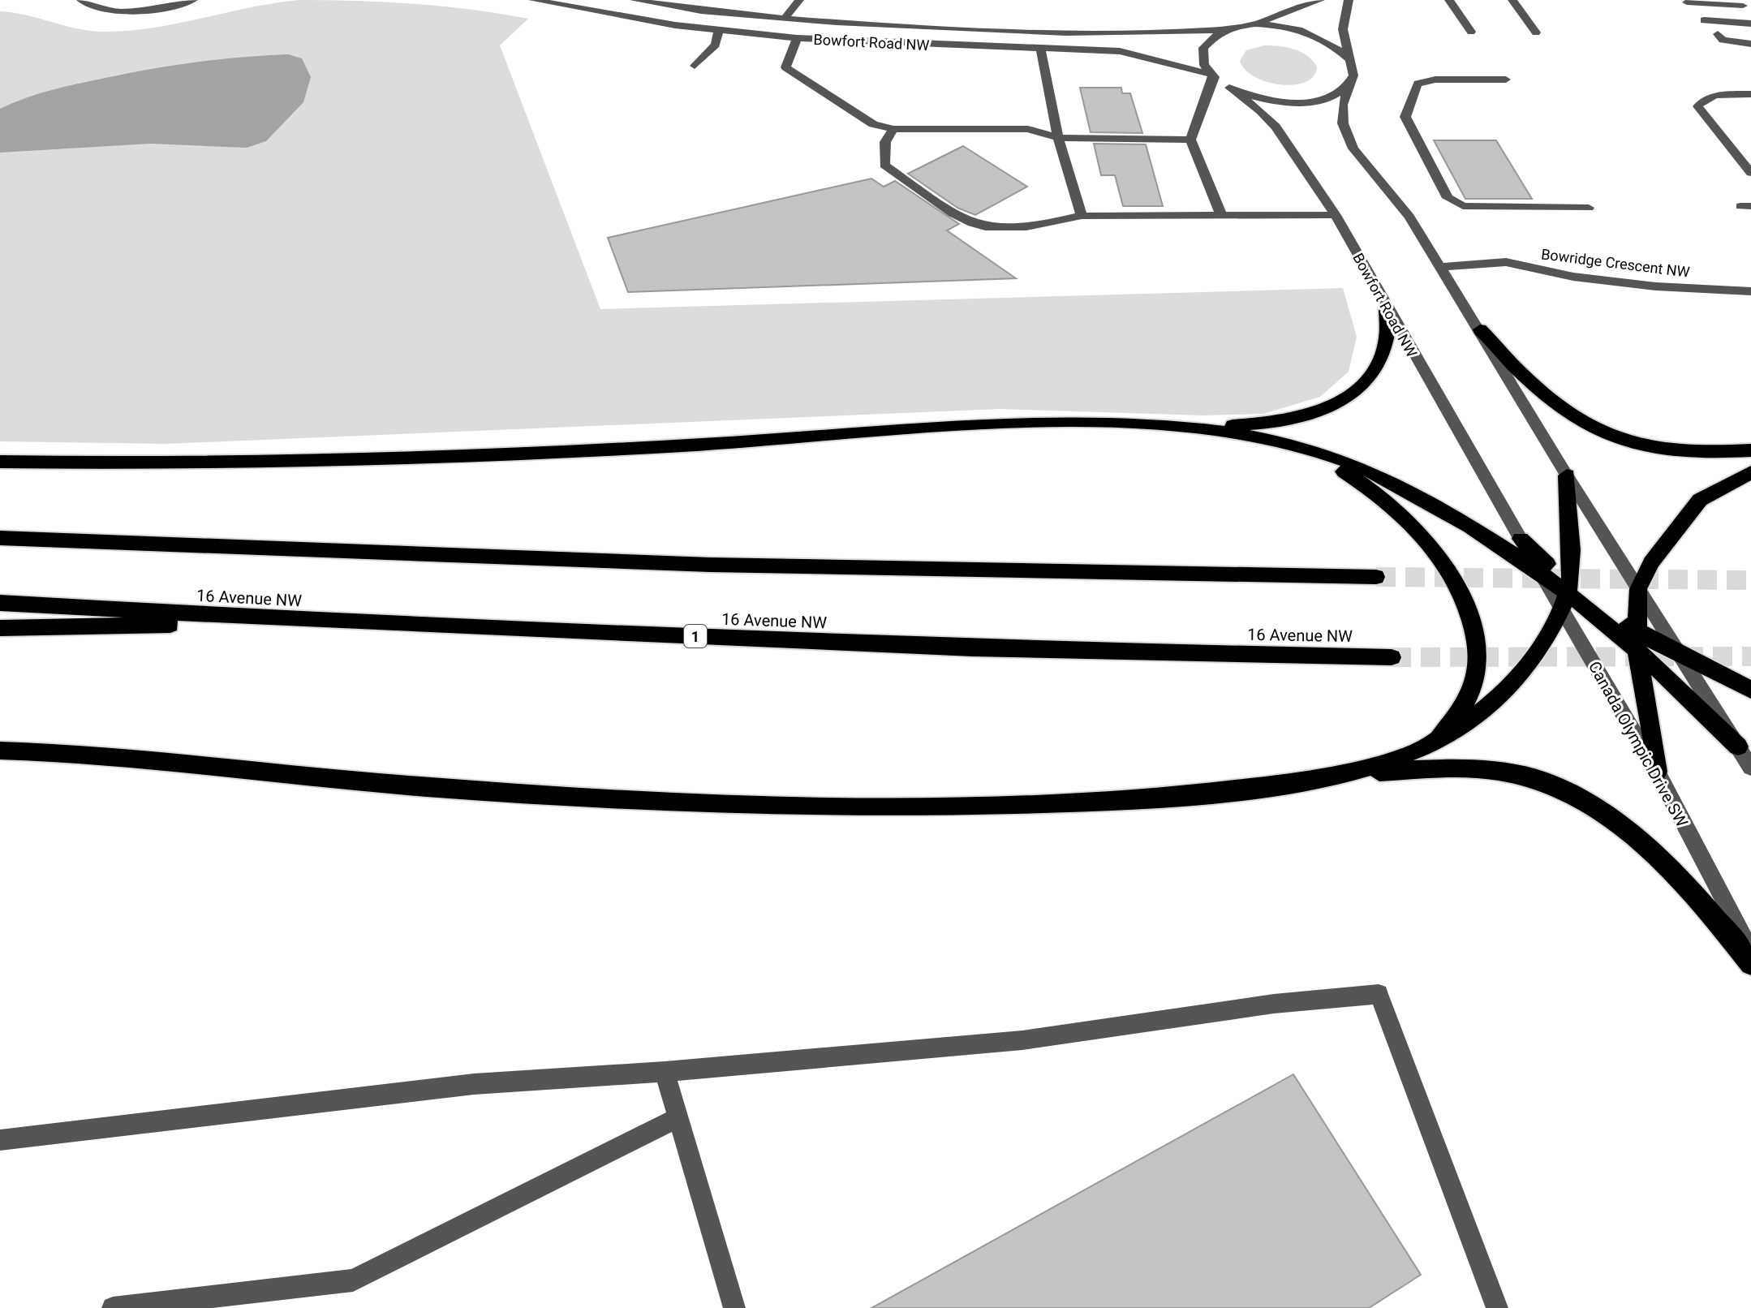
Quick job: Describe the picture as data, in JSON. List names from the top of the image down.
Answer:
{
  "streets": {
    "highway": ["16 Avenue NW", "1"],
    "street": ["Bowfort Road NW", "Bowridge Crescent NW", "Canada Olympic Drive SW"]
  }
}
